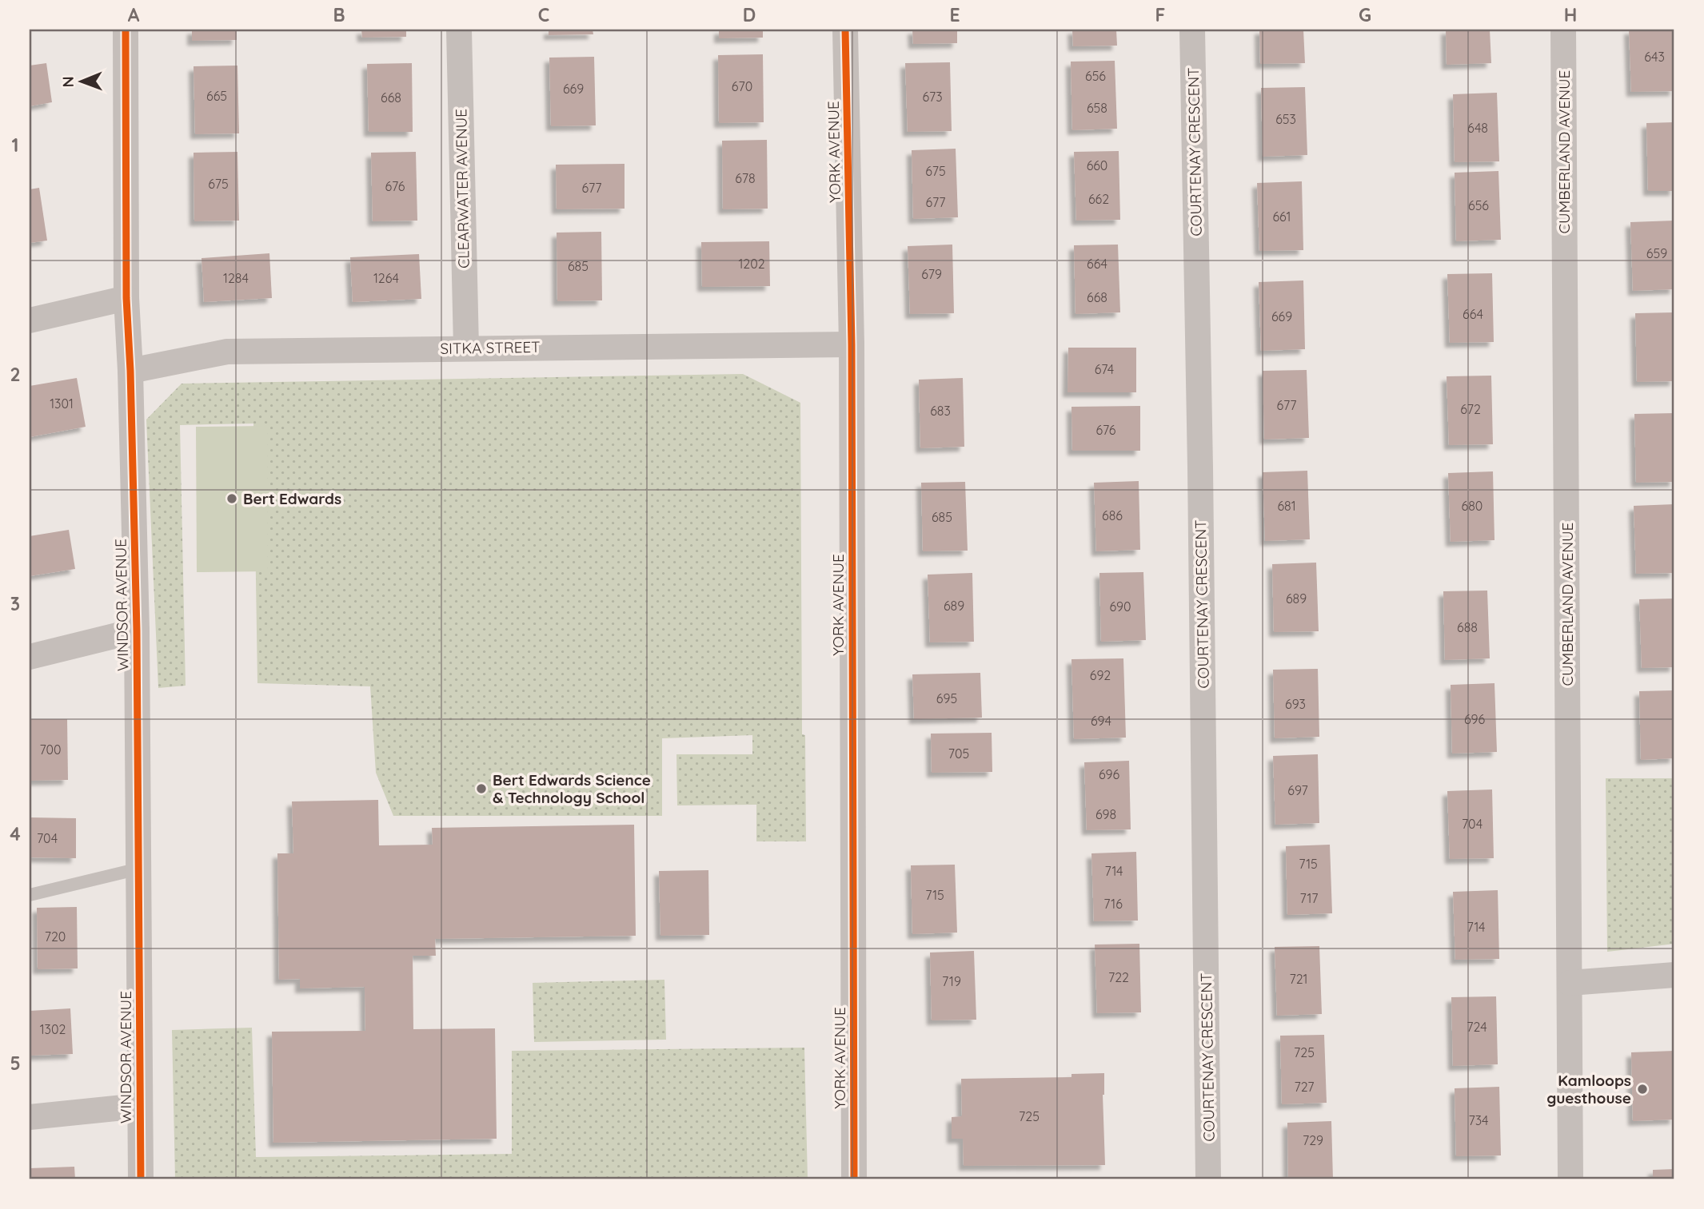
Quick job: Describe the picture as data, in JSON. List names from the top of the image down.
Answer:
{
  "streets": {
    "street": [
      "YORK AVENUE",
      "COURTENAY CRESCENT",
      "CUMBERLAND AVENUE",
      "CLEARWATER AVENUE",
      "SITKA STREET",
      "WINDSOR AVENUE"
    ]
  },
  "crossings": [
    ["YORK AVENUE", "SITKA STREET"],
    ["CLEARWATER AVENUE", "SITKA STREET"],
    ["SITKA STREET", "WINDSOR AVENUE"]
  ],
  "places": ["Bert Edwards", "Bert Edwards Science & Technology School", "Kamloops guesthouse"],
  "house_numbers": [
    "643",
    "656",
    "670",
    "669",
    "665",
    "673",
    "668",
    "658",
    "653",
    "648",
    "660",
    "675",
    "678",
    "675",
    "676",
    "677",
    "662",
    "677",
    "656",
    "661",
    "659",
    "1202",
    "664",
    "685",
    "679",
    "1284",
    "1264",
    "668",
    "664",
    "669",
    "674",
    "1301",
    "677",
    "672",
    "683",
    "676",
    "681",
    "680",
    "686",
    "685",
    "689",
    "689",
    "690",
    "688",
    "692",
    "695",
    "693",
    "696",
    "694",
    "700",
    "705",
    "696",
    "697",
    "698",
    "704",
    "704",
    "715",
    "714",
    "715",
    "717",
    "716",
    "714",
    "720",
    "722",
    "721",
    "719",
    "724",
    "1302",
    "725",
    "727",
    "725",
    "734",
    "729"
  ],
  "north": "left",
  "grid": {
    "columns": [
      "A",
      "B",
      "C",
      "D",
      "E",
      "F",
      "G",
      "H"
    ],
    "rows": [
      "1",
      "2",
      "3",
      "4",
      "5"
    ]
  }
}
